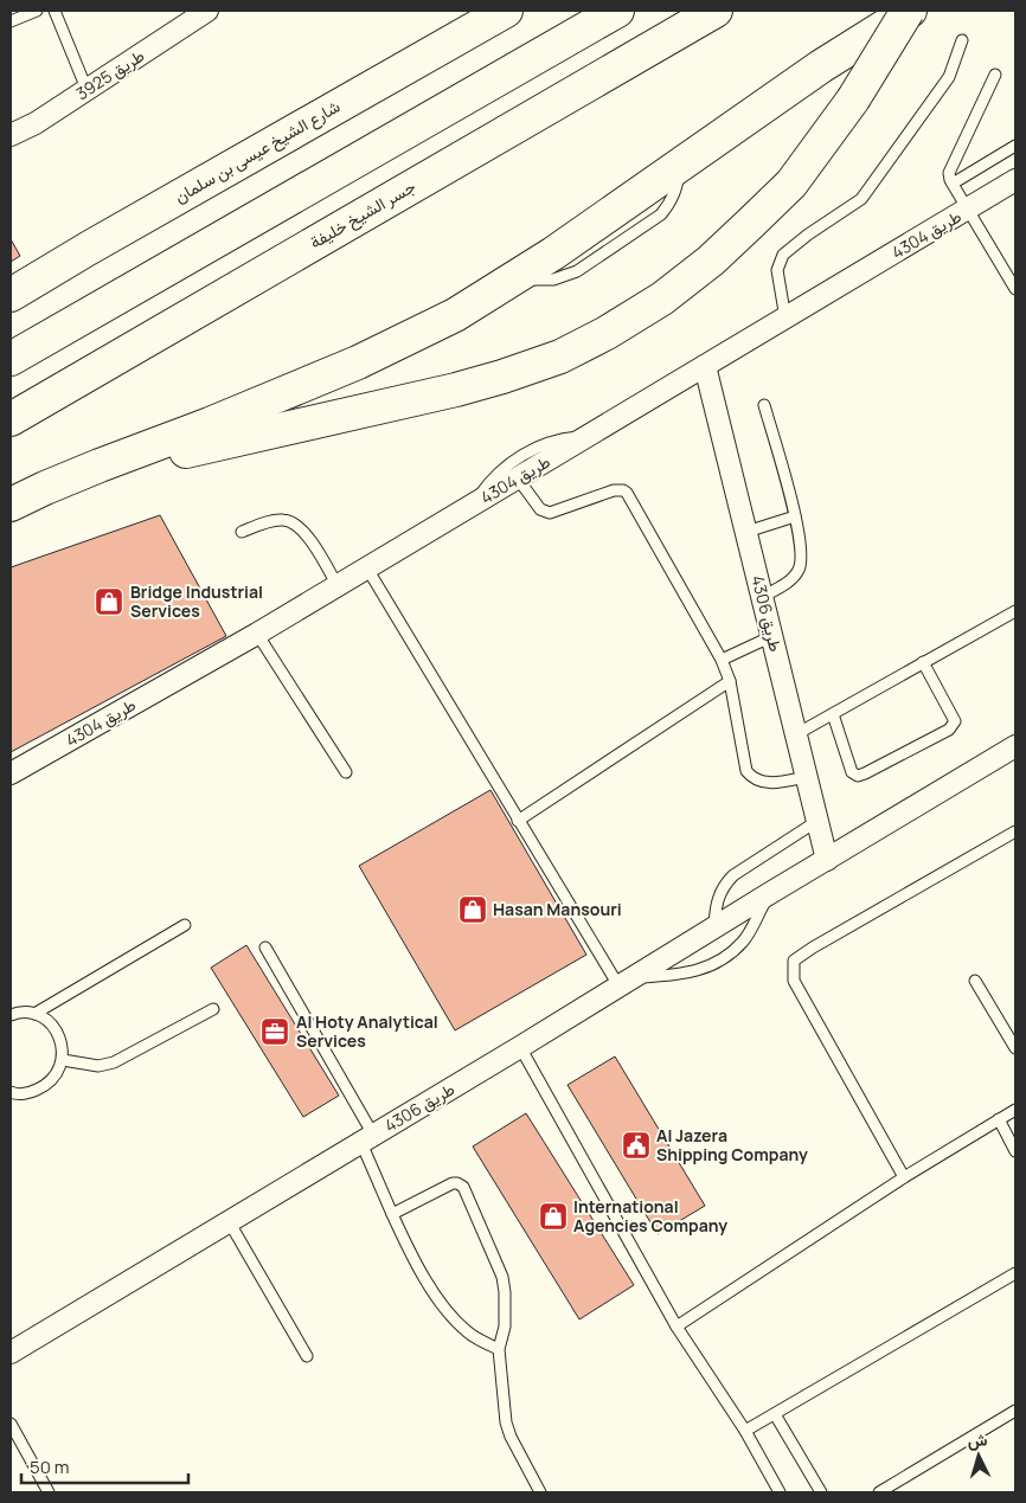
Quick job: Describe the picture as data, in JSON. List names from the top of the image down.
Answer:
{
  "streets": {
    "highway": ["شارع الشيخ عيسى بن سلمان", "جسر الشيخ خليفة"],
    "street": ["طريق 3925", "طريق 4304", "طريق 4306"]
  },
  "crossings": [
    ["طريق 4304", "طريق 4306"]
  ],
  "places": {
    "shop": ["Bridge Industrial Services", "Hasan Mansouri", "International Agencies Company"],
    "office": ["Al Hoty Analytical Services"],
    "public building": ["Al Jazera Shipping Company"]
  },
  "scale_bar": "50 m",
  "north": "top"
}
